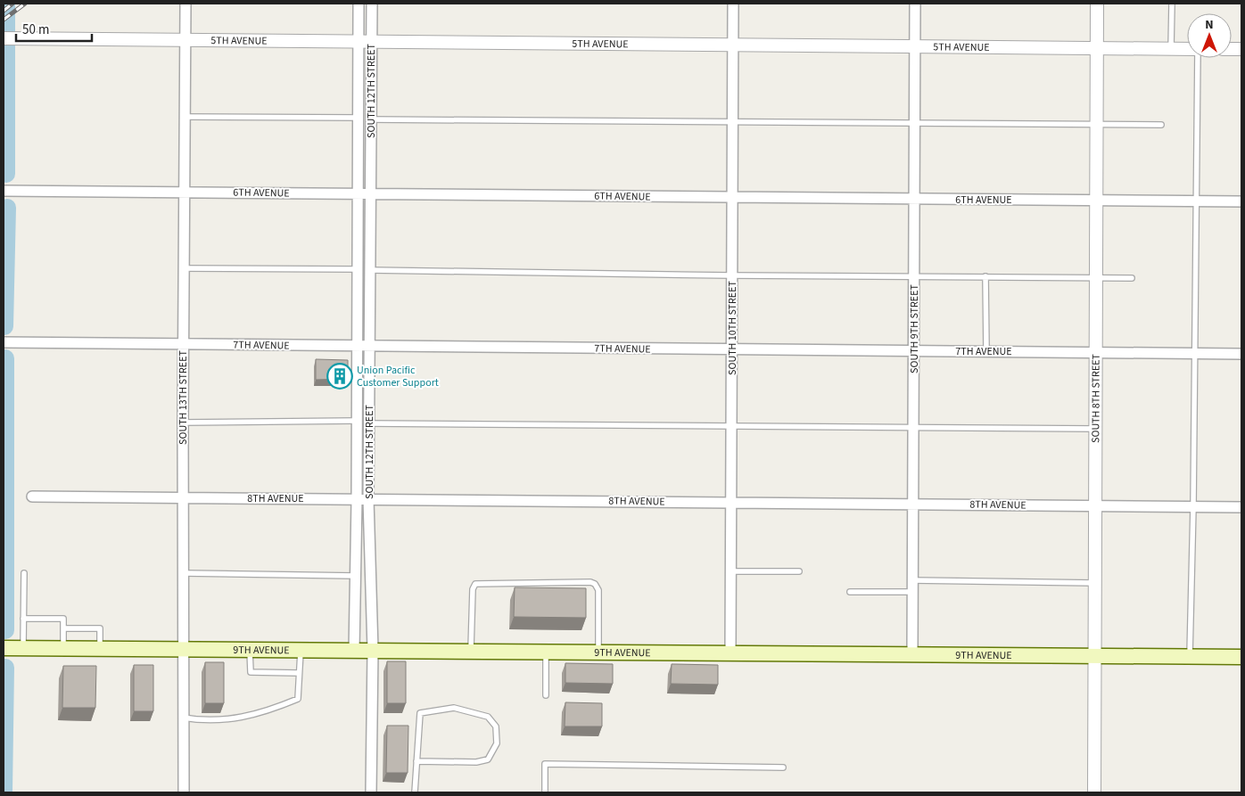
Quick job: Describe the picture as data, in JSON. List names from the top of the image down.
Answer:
{
  "streets": {
    "main road": ["9TH AVENUE"],
    "street": [
      "5TH AVENUE",
      "SOUTH 12TH STREET",
      "6TH AVENUE",
      "SOUTH 10TH STREET",
      "SOUTH 9TH STREET",
      "7TH AVENUE",
      "SOUTH 13TH STREET",
      "SOUTH 8TH STREET",
      "8TH AVENUE"
    ]
  },
  "crossings": [
    ["5TH AVENUE", "SOUTH 12TH STREET"],
    ["5TH AVENUE", "SOUTH 10TH STREET"],
    ["5TH AVENUE", "SOUTH 9TH STREET"],
    ["5TH AVENUE", "SOUTH 13TH STREET"],
    ["5TH AVENUE", "SOUTH 8TH STREET"],
    ["SOUTH 12TH STREET", "6TH AVENUE"],
    ["SOUTH 12TH STREET", "7TH AVENUE"],
    ["SOUTH 12TH STREET", "8TH AVENUE"],
    ["SOUTH 12TH STREET", "9TH AVENUE"],
    ["6TH AVENUE", "SOUTH 10TH STREET"],
    ["6TH AVENUE", "SOUTH 9TH STREET"],
    ["6TH AVENUE", "SOUTH 13TH STREET"],
    ["6TH AVENUE", "SOUTH 8TH STREET"],
    ["SOUTH 10TH STREET", "7TH AVENUE"],
    ["SOUTH 10TH STREET", "8TH AVENUE"],
    ["SOUTH 10TH STREET", "9TH AVENUE"],
    ["SOUTH 9TH STREET", "7TH AVENUE"],
    ["SOUTH 9TH STREET", "8TH AVENUE"],
    ["SOUTH 9TH STREET", "9TH AVENUE"],
    ["7TH AVENUE", "SOUTH 13TH STREET"],
    ["7TH AVENUE", "SOUTH 8TH STREET"],
    ["SOUTH 13TH STREET", "8TH AVENUE"],
    ["SOUTH 13TH STREET", "9TH AVENUE"],
    ["SOUTH 8TH STREET", "8TH AVENUE"],
    ["SOUTH 8TH STREET", "9TH AVENUE"]
  ],
  "places": {
    "building": ["Union Pacific Customer Support"]
  },
  "scale_bar": "50 m",
  "north": "top"
}
